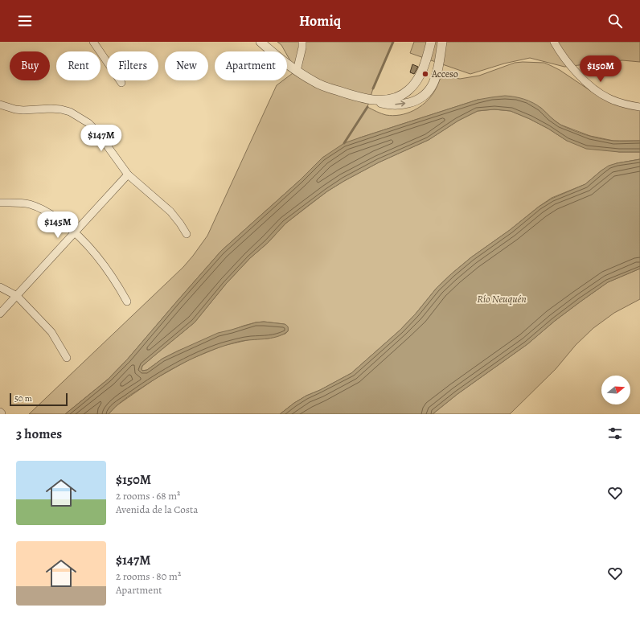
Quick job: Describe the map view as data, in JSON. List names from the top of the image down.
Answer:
{
  "water": ["Río Neuquén"],
  "places": ["Acceso"],
  "scale_bar": "50 m",
  "north": "right",
  "page": {
    "header": "Homiq",
    "chip": [
      "Buy",
      "Rent",
      "Filters",
      "New",
      "Apartment"
    ],
    "price": ["$150M", "$147M", "$145M"],
    "scale": "50 m",
    "heading": "3 homes",
    "list": [
      {
        "name": "$150M",
        "note": "2 rooms · 68 m² · Avenida de la Costa"
      },
      {
        "name": "$147M",
        "note": "2 rooms · 80 m² · Apartment"
      }
    ]
  }
}
